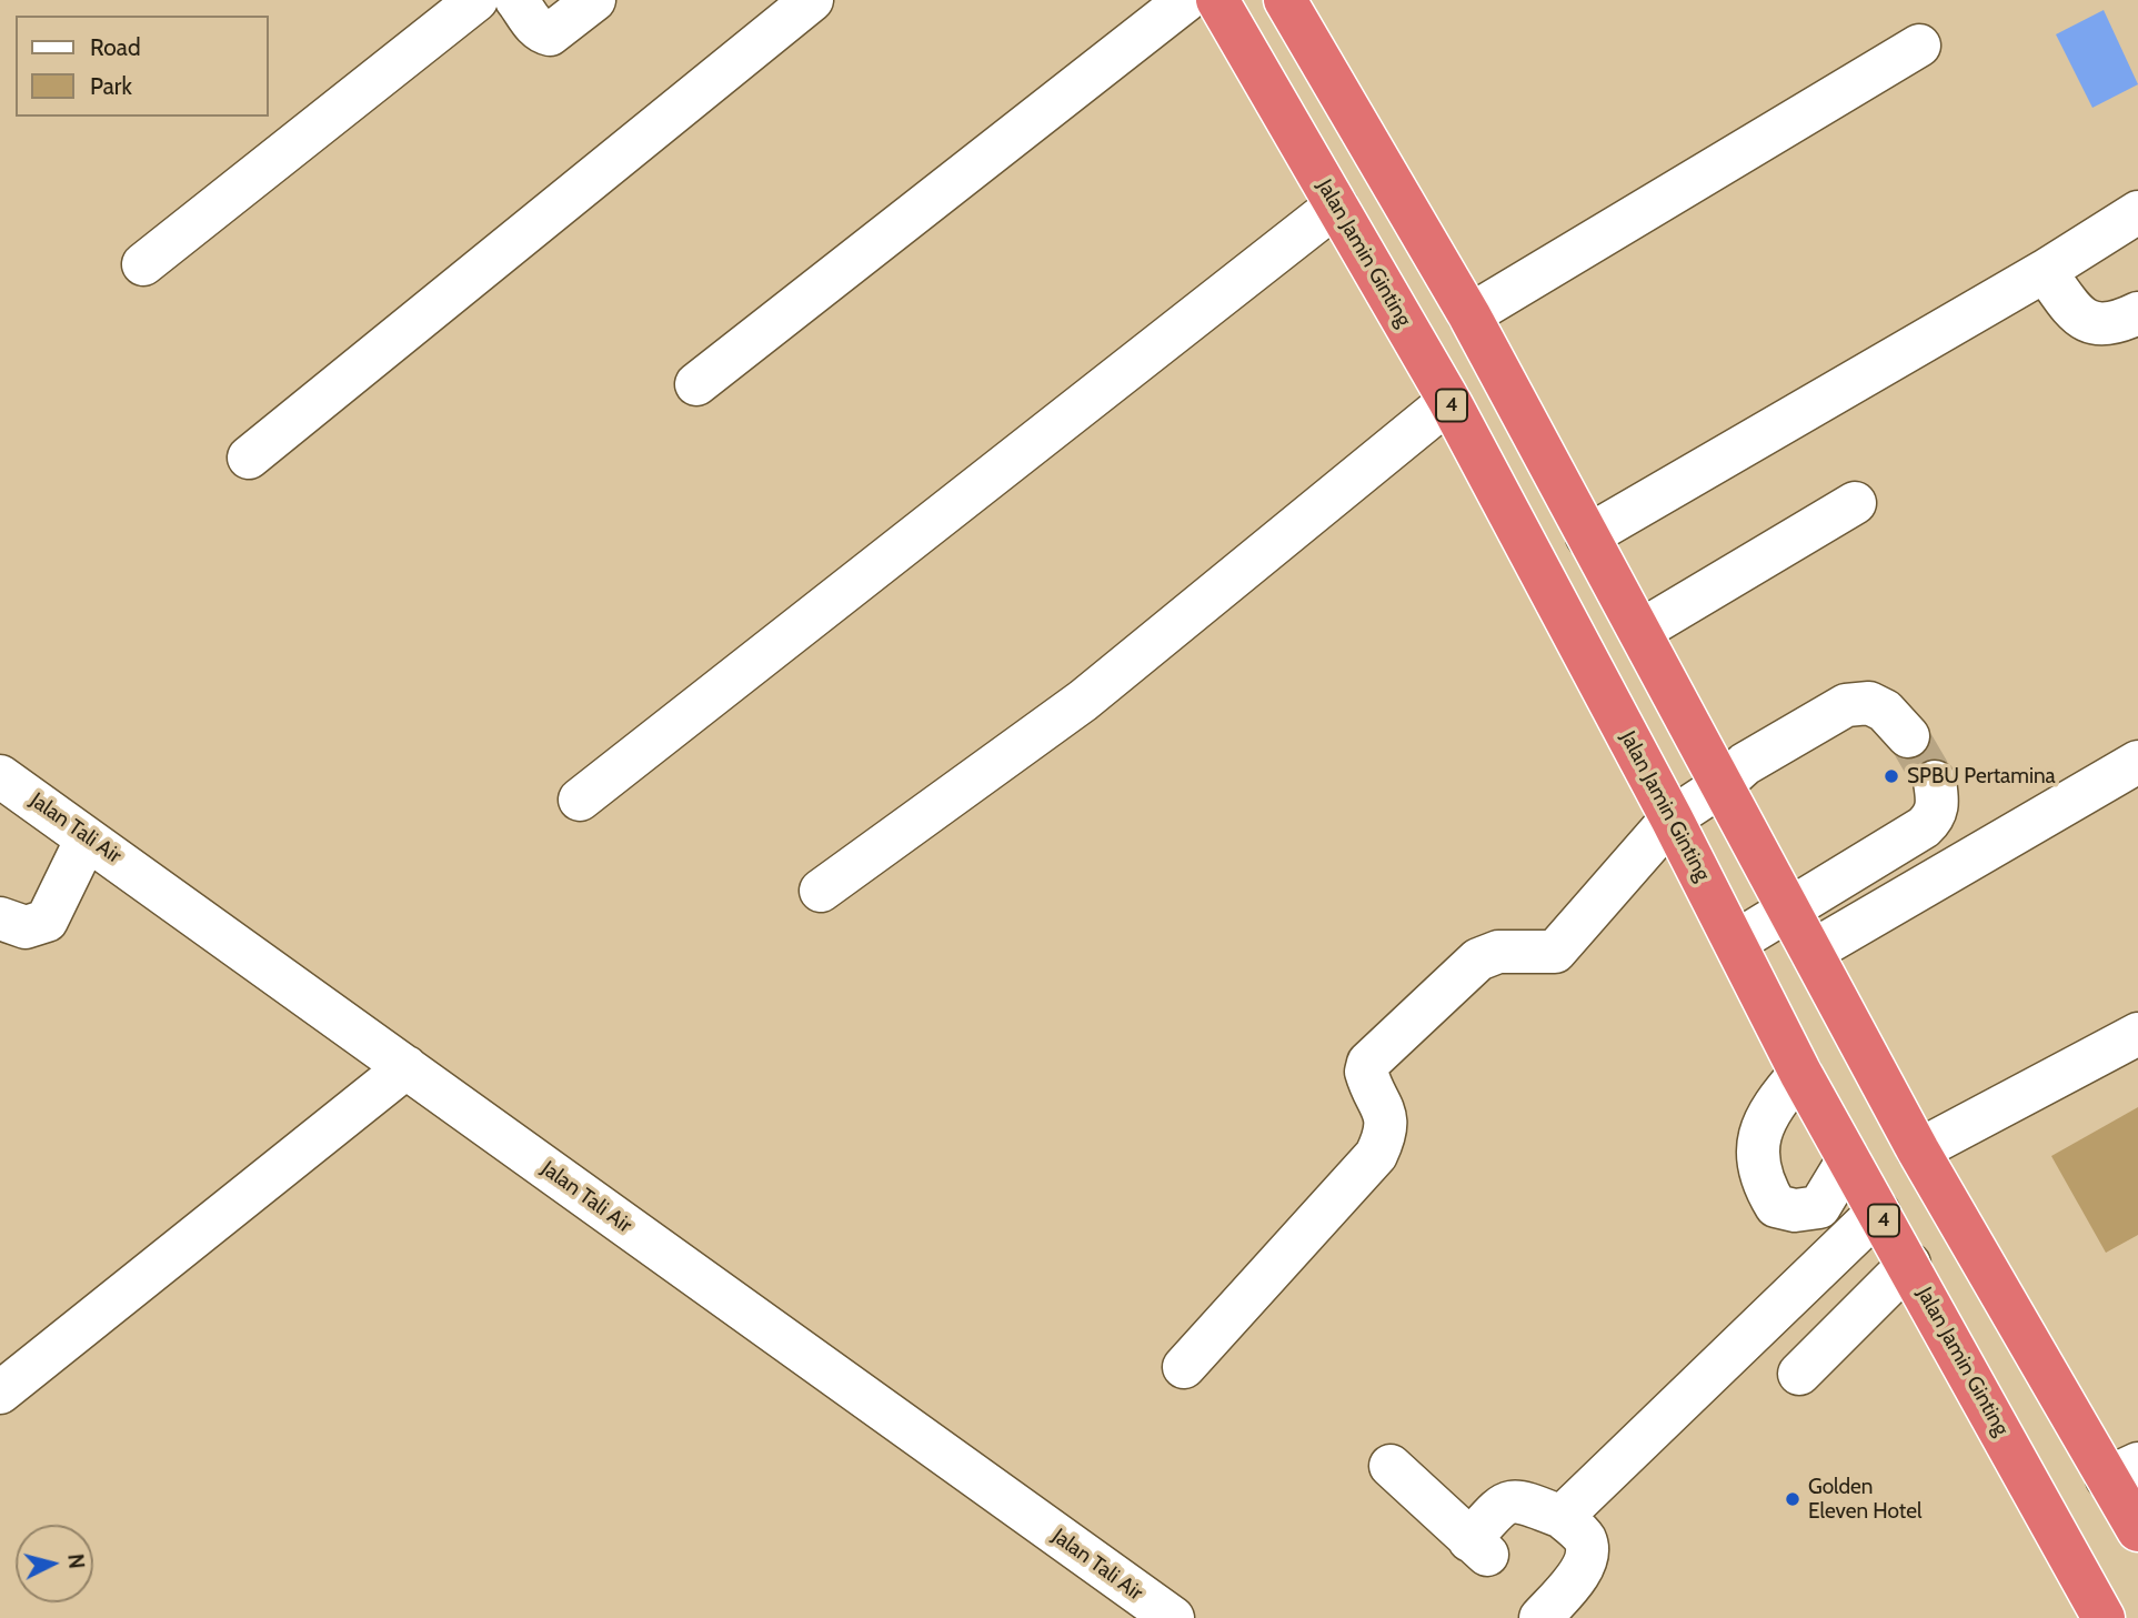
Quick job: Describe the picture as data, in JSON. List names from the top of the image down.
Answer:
{
  "streets": {
    "highway": ["Jalan Jamin Ginting", "4"],
    "street": ["Jalan Tali Air"]
  },
  "places": ["SPBU Pertamina", "Golden Eleven Hotel"],
  "legend": ["Road", "Park"],
  "north": "right"
}
